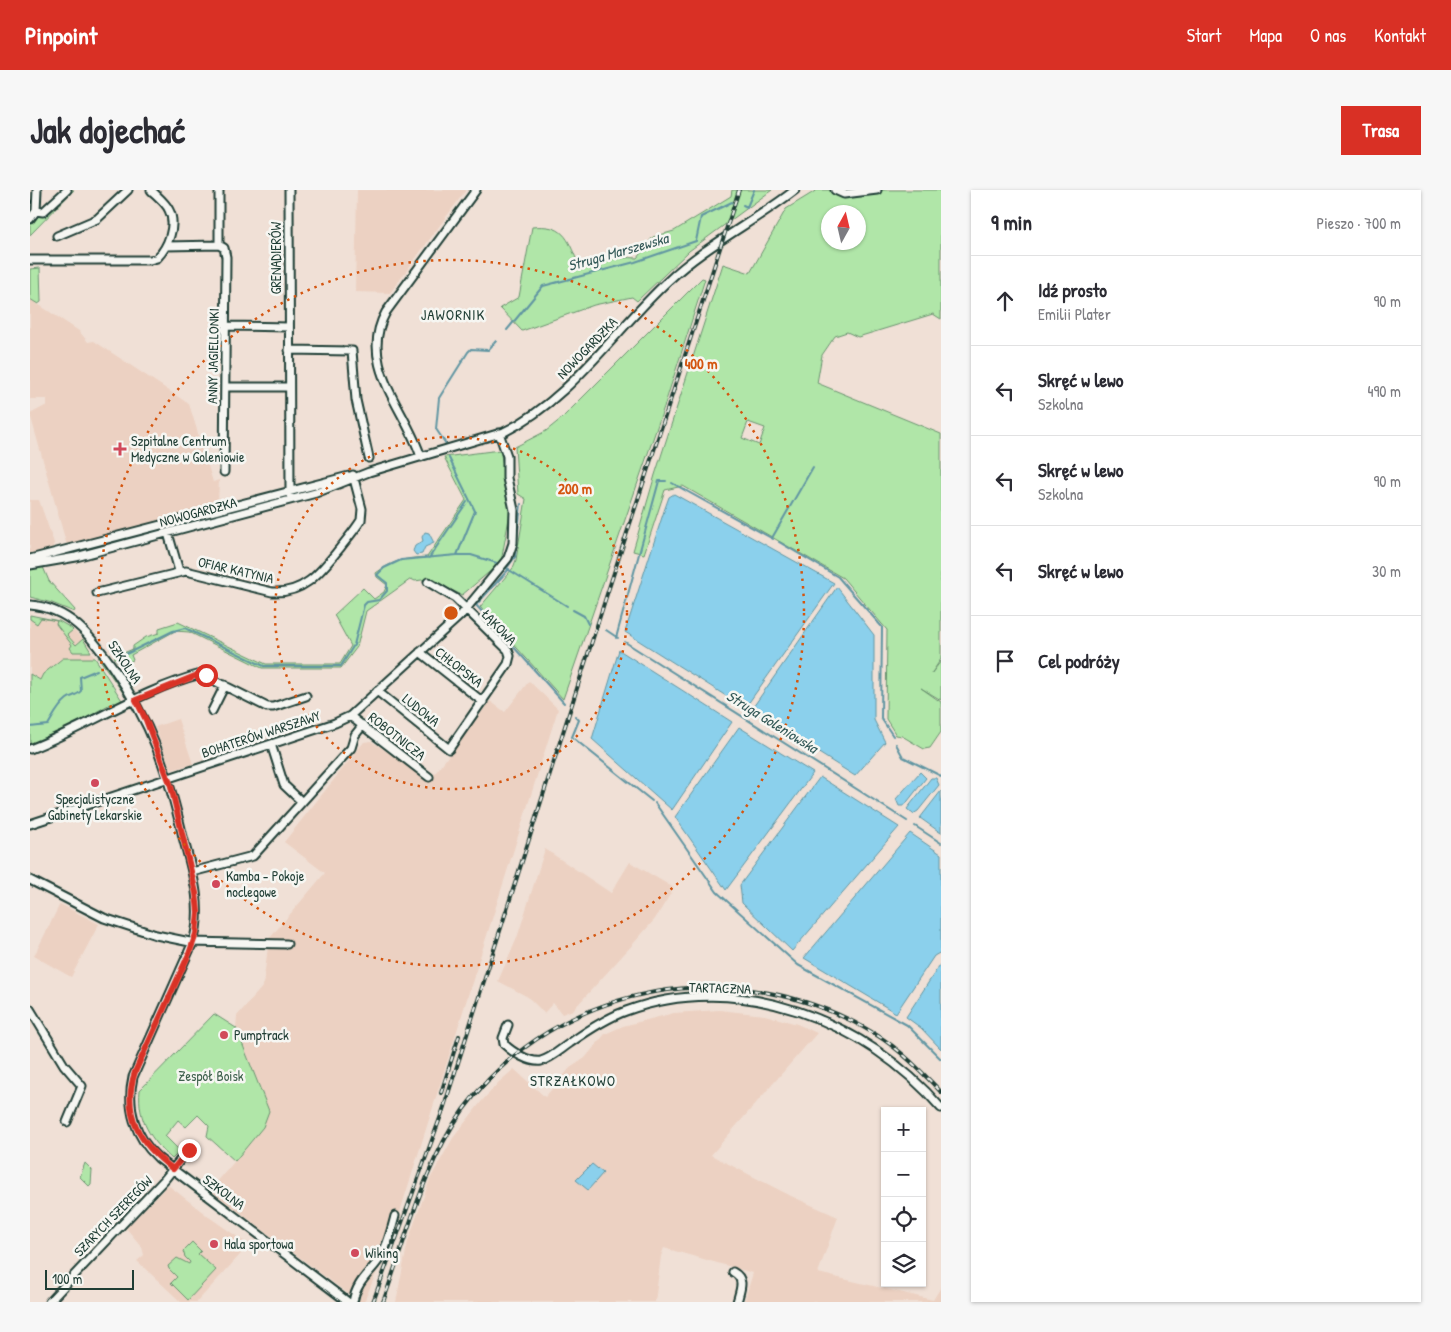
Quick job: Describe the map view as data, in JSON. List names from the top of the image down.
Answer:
{
  "streets": {
    "street": [
      "GRENADIERÓW",
      "NOWOGARDZKA",
      "ANNY JAGIELLONKI",
      "OFIAR KATYNIA",
      "ŁĄKOWA",
      "SZKOLNA",
      "CHŁOPSKA",
      "LUDOWA",
      "BOHATERÓW WARSZAWY",
      "ROBOTNICZA",
      "TARTACZNA",
      "SZARYCH SZEREGÓW"
    ]
  },
  "crossings": [
    ["GRENADIERÓW", "NOWOGARDZKA"],
    ["NOWOGARDZKA", "OFIAR KATYNIA"],
    ["NOWOGARDZKA", "BOHATERÓW WARSZAWY"],
    ["ŁĄKOWA", "CHŁOPSKA"],
    ["ŁĄKOWA", "LUDOWA"],
    ["ŁĄKOWA", "BOHATERÓW WARSZAWY"],
    ["SZKOLNA", "BOHATERÓW WARSZAWY"],
    ["SZKOLNA", "SZARYCH SZEREGÓW"],
    ["CHŁOPSKA", "LUDOWA"],
    ["CHŁOPSKA", "BOHATERÓW WARSZAWY"],
    ["LUDOWA", "BOHATERÓW WARSZAWY"],
    ["BOHATERÓW WARSZAWY", "ROBOTNICZA"]
  ],
  "districts": ["JAWORNIK", "STRZAŁKOWO"],
  "water": ["Struga Marszewska", "Struga Goleniowska"],
  "parks": ["Zespół Boisk"],
  "places": {
    "health": ["Szpitalne Centrum Medyczne w Goleniowie"],
    "other": [
      "Specjalistyczne Gabinety Lekarskie",
      "Kamba - Pokoje noclegowe",
      "Pumptrack",
      "Hala sportowa",
      "Wiking"
    ]
  },
  "scale_bar": "100 m",
  "north": "top",
  "page": {
    "header": "Pinpoint",
    "nav": [
      "Start",
      "Mapa",
      "O nas",
      "Kontakt"
    ],
    "buttons": "Trasa",
    "title": "Jak dojechać",
    "heading": ["9 min", "Pieszo · 700 m"],
    "list": [
      ["Idź prosto", "Emilii Plater", "90 m"],
      ["Skręć w lewo", "Szkolna", "490 m"],
      ["Skręć w lewo", "Szkolna", "90 m"],
      ["Skręć w lewo", "30 m"],
      "Cel podróży"
    ],
    "map_buttons": ["+", "−"],
    "scale": "100 m"
  },
  "rings": ["400 m", "200 m"]
}
